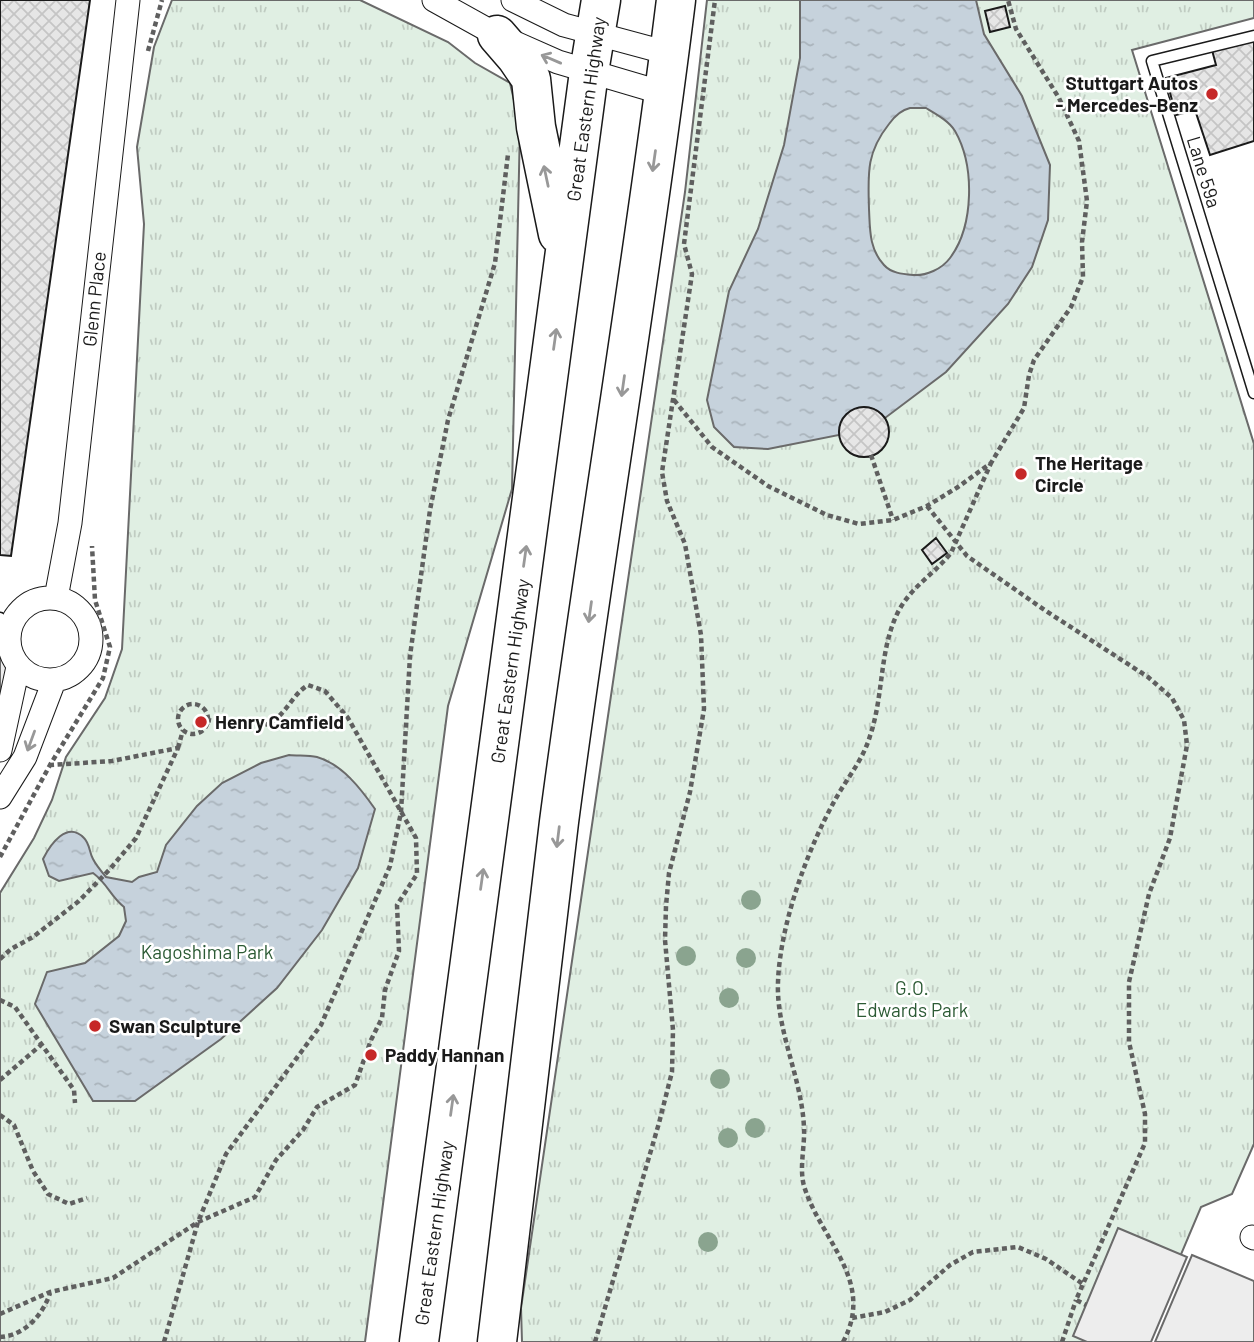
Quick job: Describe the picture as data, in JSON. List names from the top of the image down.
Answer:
{
  "streets": {
    "highway": ["Great Eastern Highway"],
    "street": ["Glenn Place"],
    "lane": ["Lane 59a"]
  },
  "parks": ["Kagoshima Park", "G.O. Edwards Park"],
  "places": [
    "Stuttgart Autos - Mercedes-Benz",
    "The Heritage Circle",
    "Henry Camfield",
    "Swan Sculpture",
    "Paddy Hannan"
  ]
}
